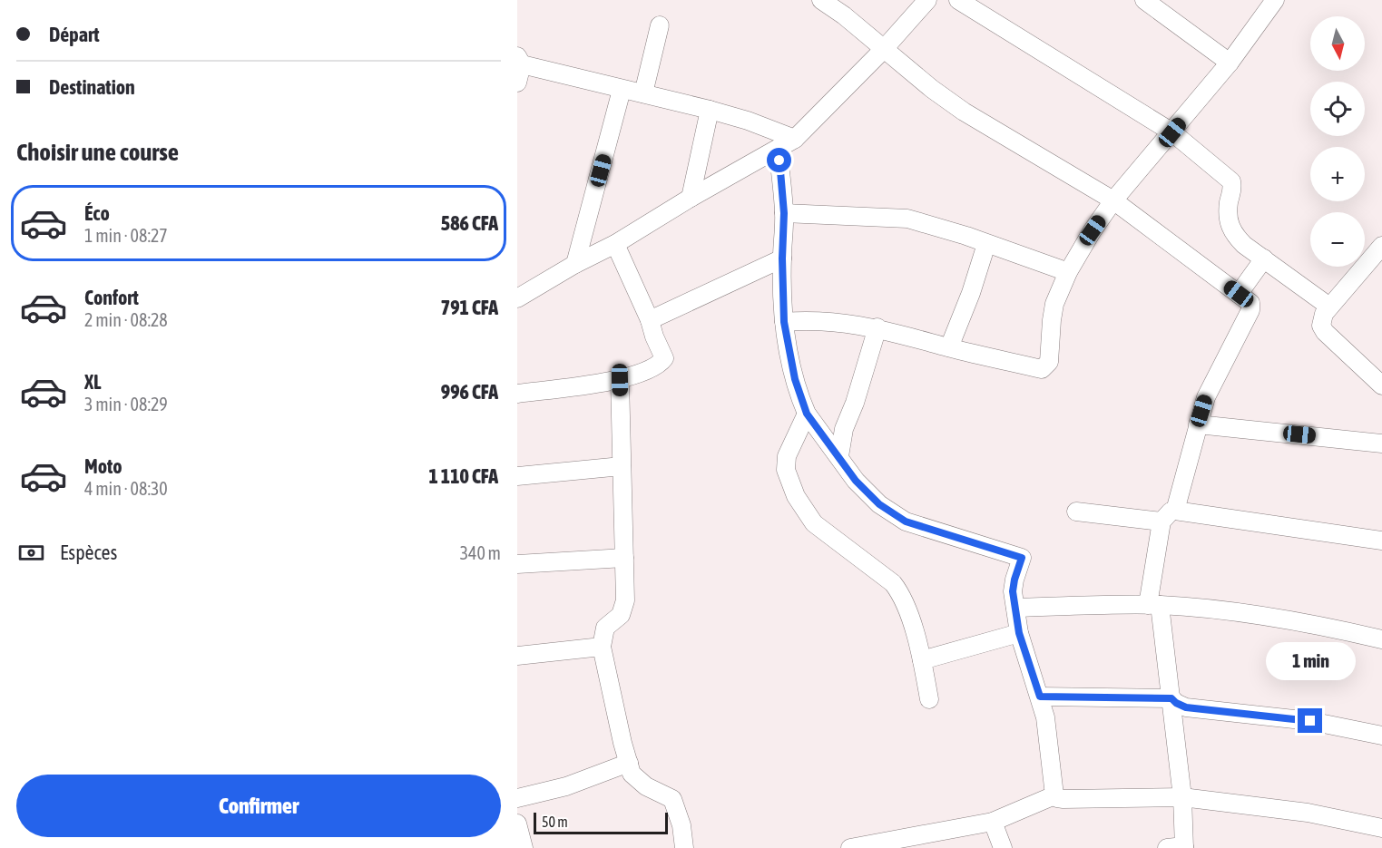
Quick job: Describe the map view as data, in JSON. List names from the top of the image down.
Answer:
{
  "scale_bar": "50 m",
  "north": "bottom",
  "page": {
    "banner": ["Départ", "Destination"],
    "map_buttons": ["+", "−"],
    "heading": "Choisir une course",
    "list": [
      {
        "name": "Éco",
        "note": "1 min · 08:27",
        "value": "586 CFA"
      },
      {
        "name": "Confort",
        "note": "2 min · 08:28",
        "value": "791 CFA"
      },
      {
        "name": "XL",
        "note": "3 min · 08:29",
        "value": "996 CFA"
      },
      {
        "name": "Moto",
        "note": "4 min · 08:30",
        "value": "1 110 CFA"
      }
    ],
    "pay": ["Espèces", "340 m"],
    "bubble": "1 min",
    "buttons": "Confirmer",
    "scale": "50 m"
  }
}
